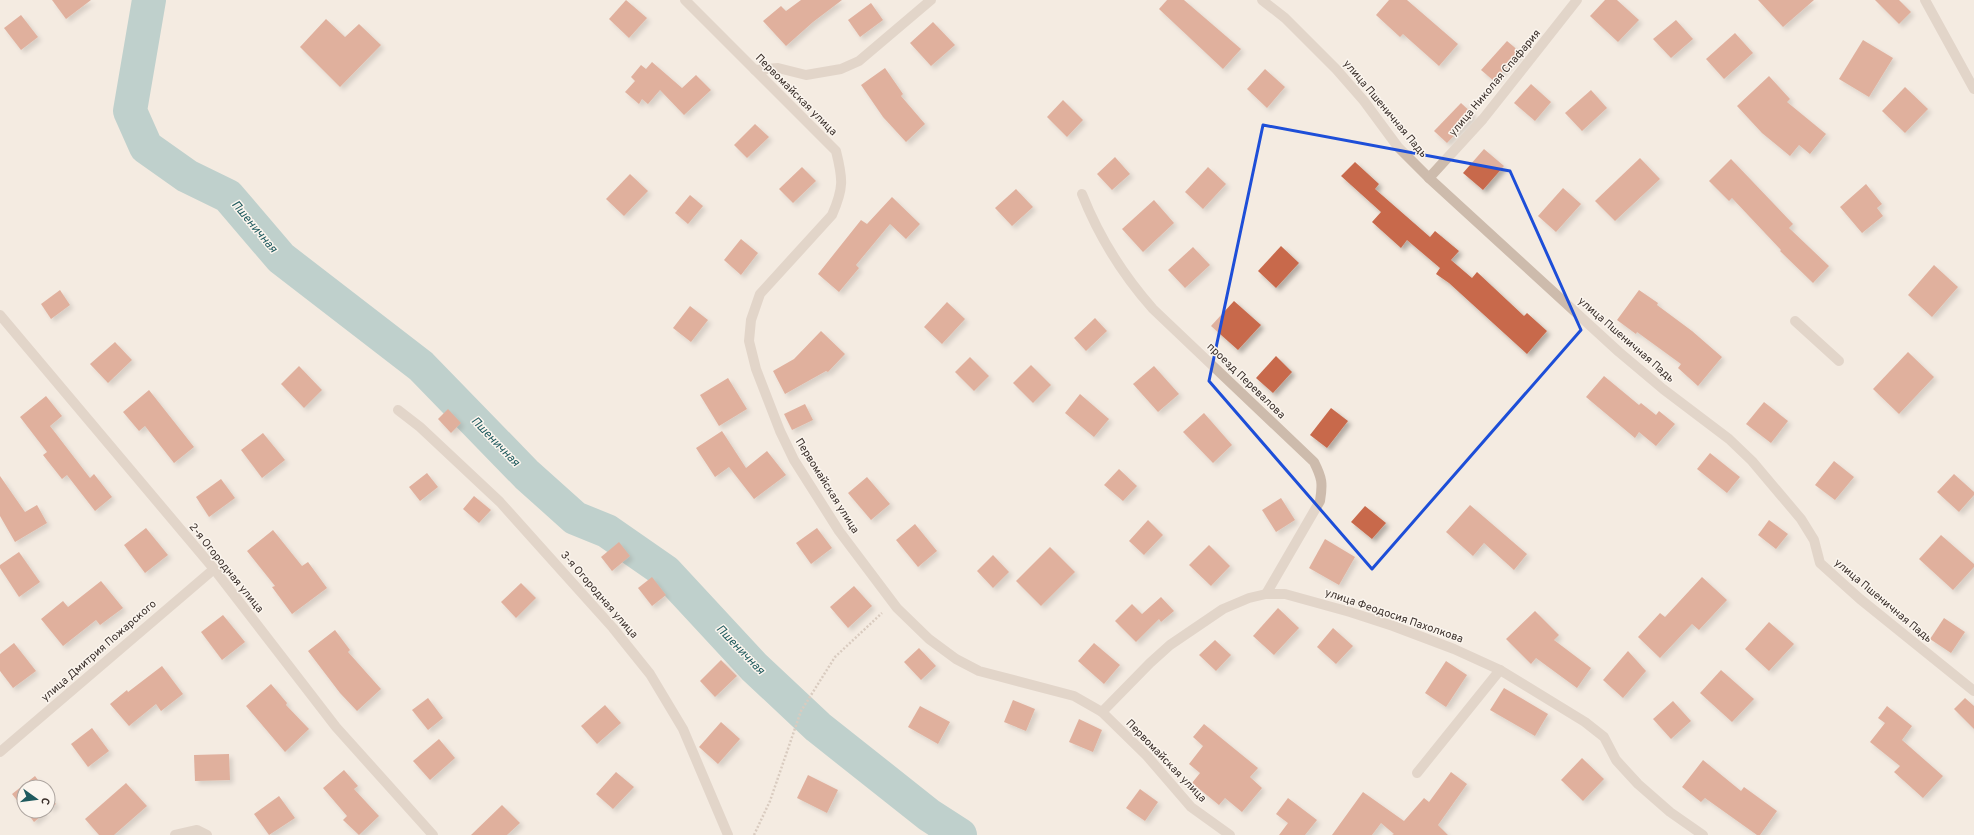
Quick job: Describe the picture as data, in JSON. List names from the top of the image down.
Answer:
{
  "streets": {
    "street": [
      "улица Николая Спафария",
      "Первомайская улица",
      "улица Пшеничная Падь",
      "проезд Перевалова",
      "2-я Огородная улица",
      "3-я Огородная улица",
      "улица Феодосия Пахолкова",
      "улица Дмитрия Пожарского"
    ]
  },
  "crossings": [
    ["улица Николая Спафария", "улица Пшеничная Падь"],
    ["Первомайская улица", "улица Феодосия Пахолкова"],
    ["проезд Перевалова", "улица Феодосия Пахолкова"],
    ["2-я Огородная улица", "улица Дмитрия Пожарского"]
  ],
  "water": ["Пшеничная"],
  "north": "right"
}
